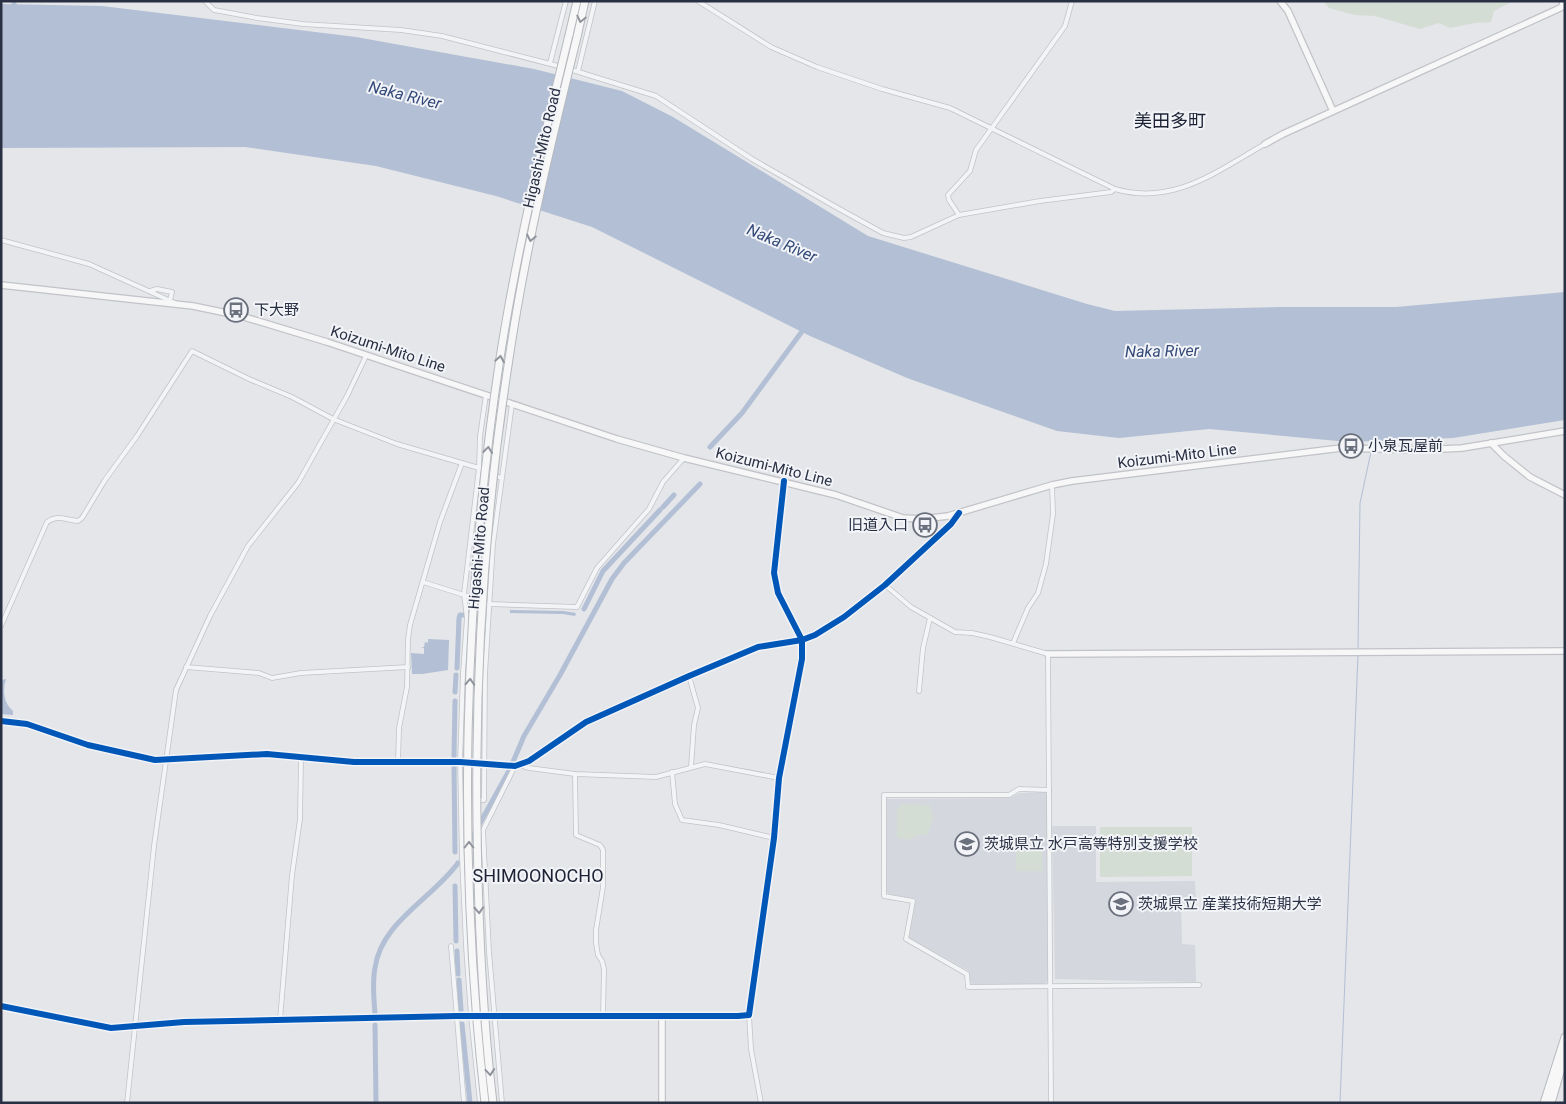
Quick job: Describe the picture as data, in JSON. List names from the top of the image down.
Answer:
{
  "streets": {
    "highway": ["Higashi-Mito Road"],
    "street": ["Koizumi-Mito Line"]
  },
  "districts": ["美田多町", "SHIMOONOCHO"],
  "water": ["Naka River"],
  "places": {
    "bus stop": ["下大野", "小泉瓦屋前", "旧道入口"],
    "school or university": ["茨城県立 水戸高等特別支援学校", "茨城県立 産業技術短期大学"]
  }
}
